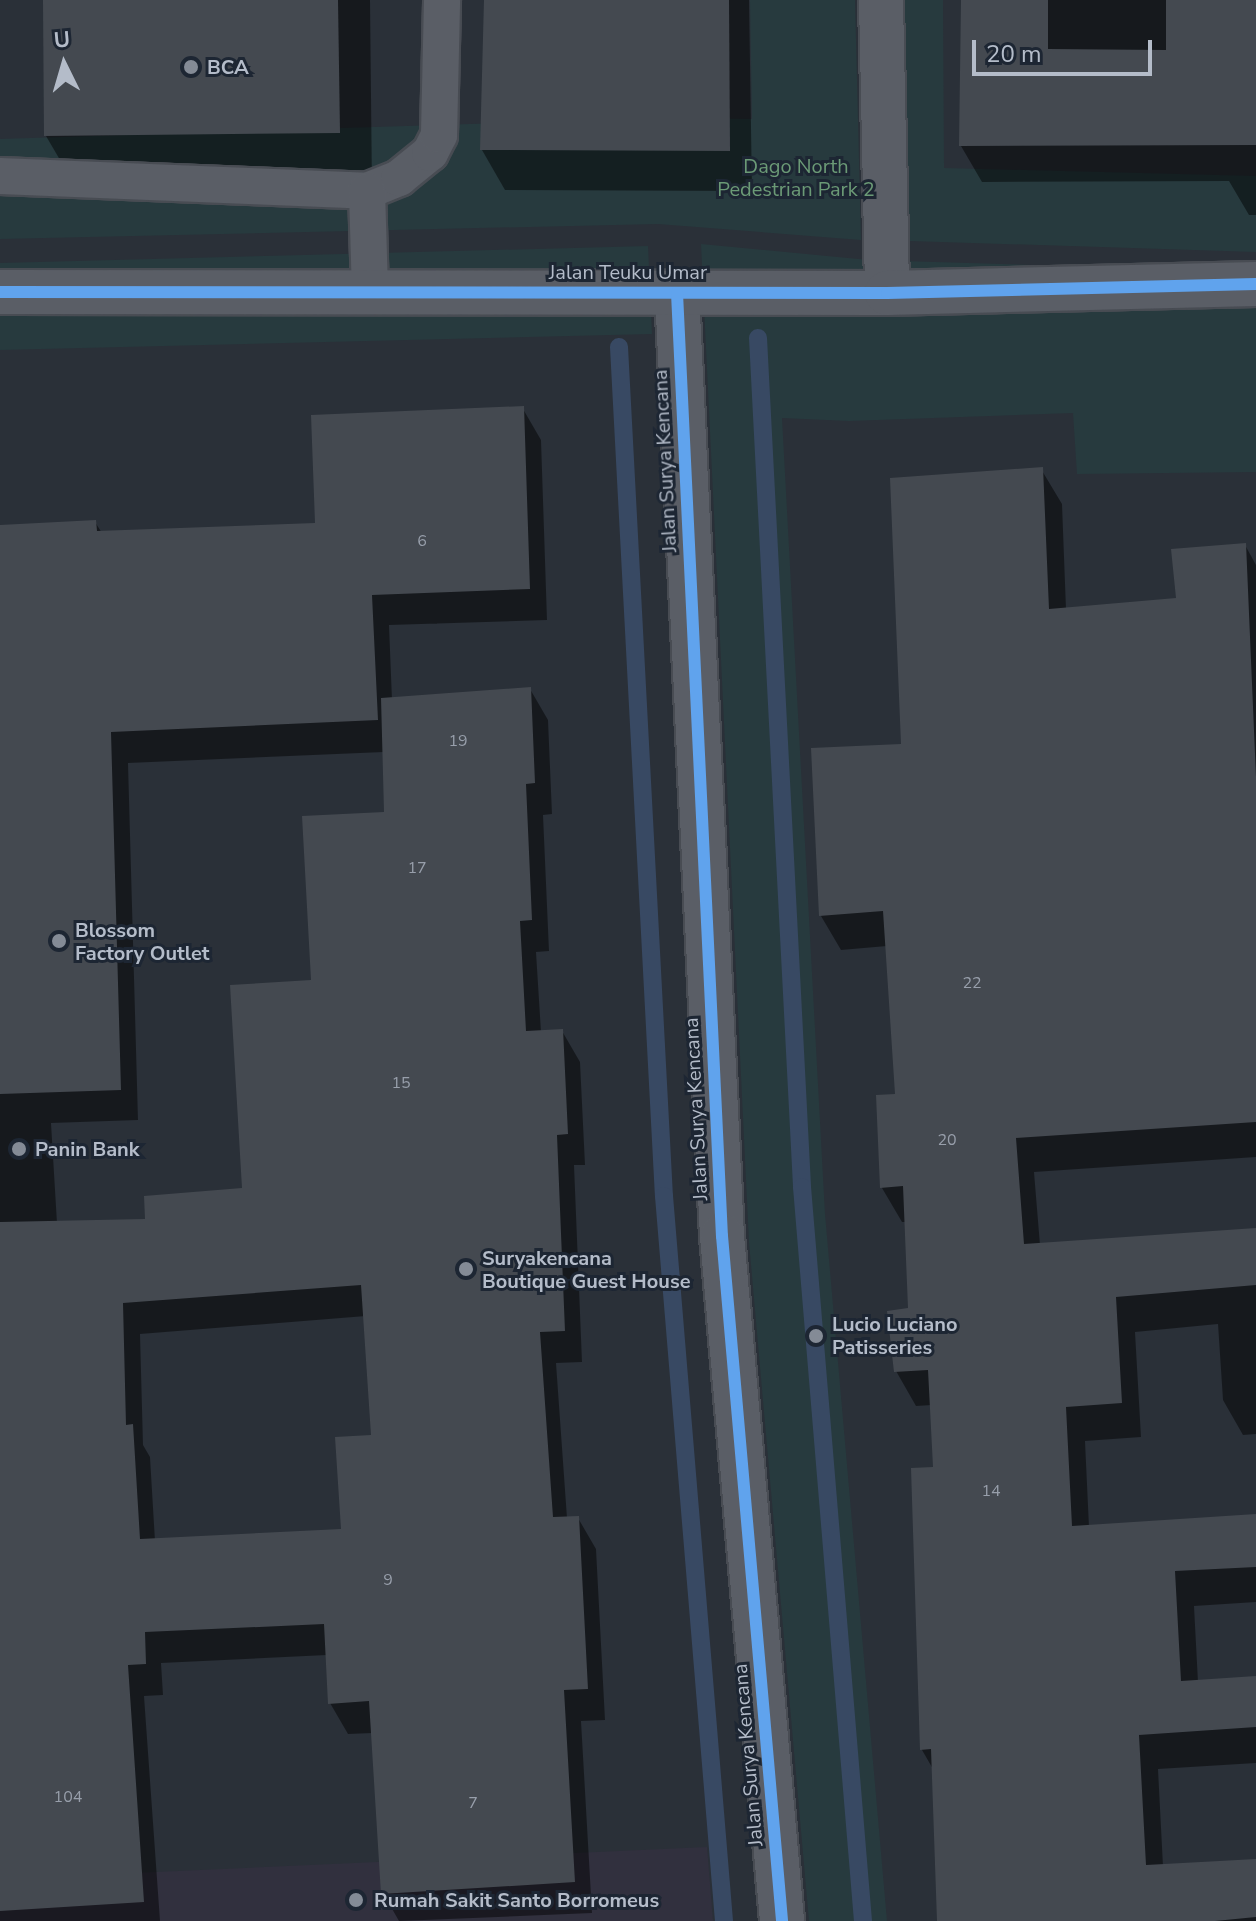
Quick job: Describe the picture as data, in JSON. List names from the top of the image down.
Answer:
{
  "streets": {
    "street": ["Jalan Teuku Umar", "Jalan Surya Kencana"]
  },
  "crossings": [
    ["Jalan Teuku Umar", "Jalan Surya Kencana"]
  ],
  "parks": ["Dago North Pedestrian Park 2"],
  "places": [
    "BCA",
    "Blossom Factory Outlet",
    "Panin Bank",
    "Suryakencana Boutique Guest House",
    "Lucio Luciano Patisseries",
    "Rumah Sakit Santo Borromeus"
  ],
  "house_numbers": [
    "6",
    "19",
    "17",
    "22",
    "15",
    "20",
    "14",
    "9",
    "104",
    "7"
  ],
  "scale_bar": "20 m",
  "north": "top"
}
